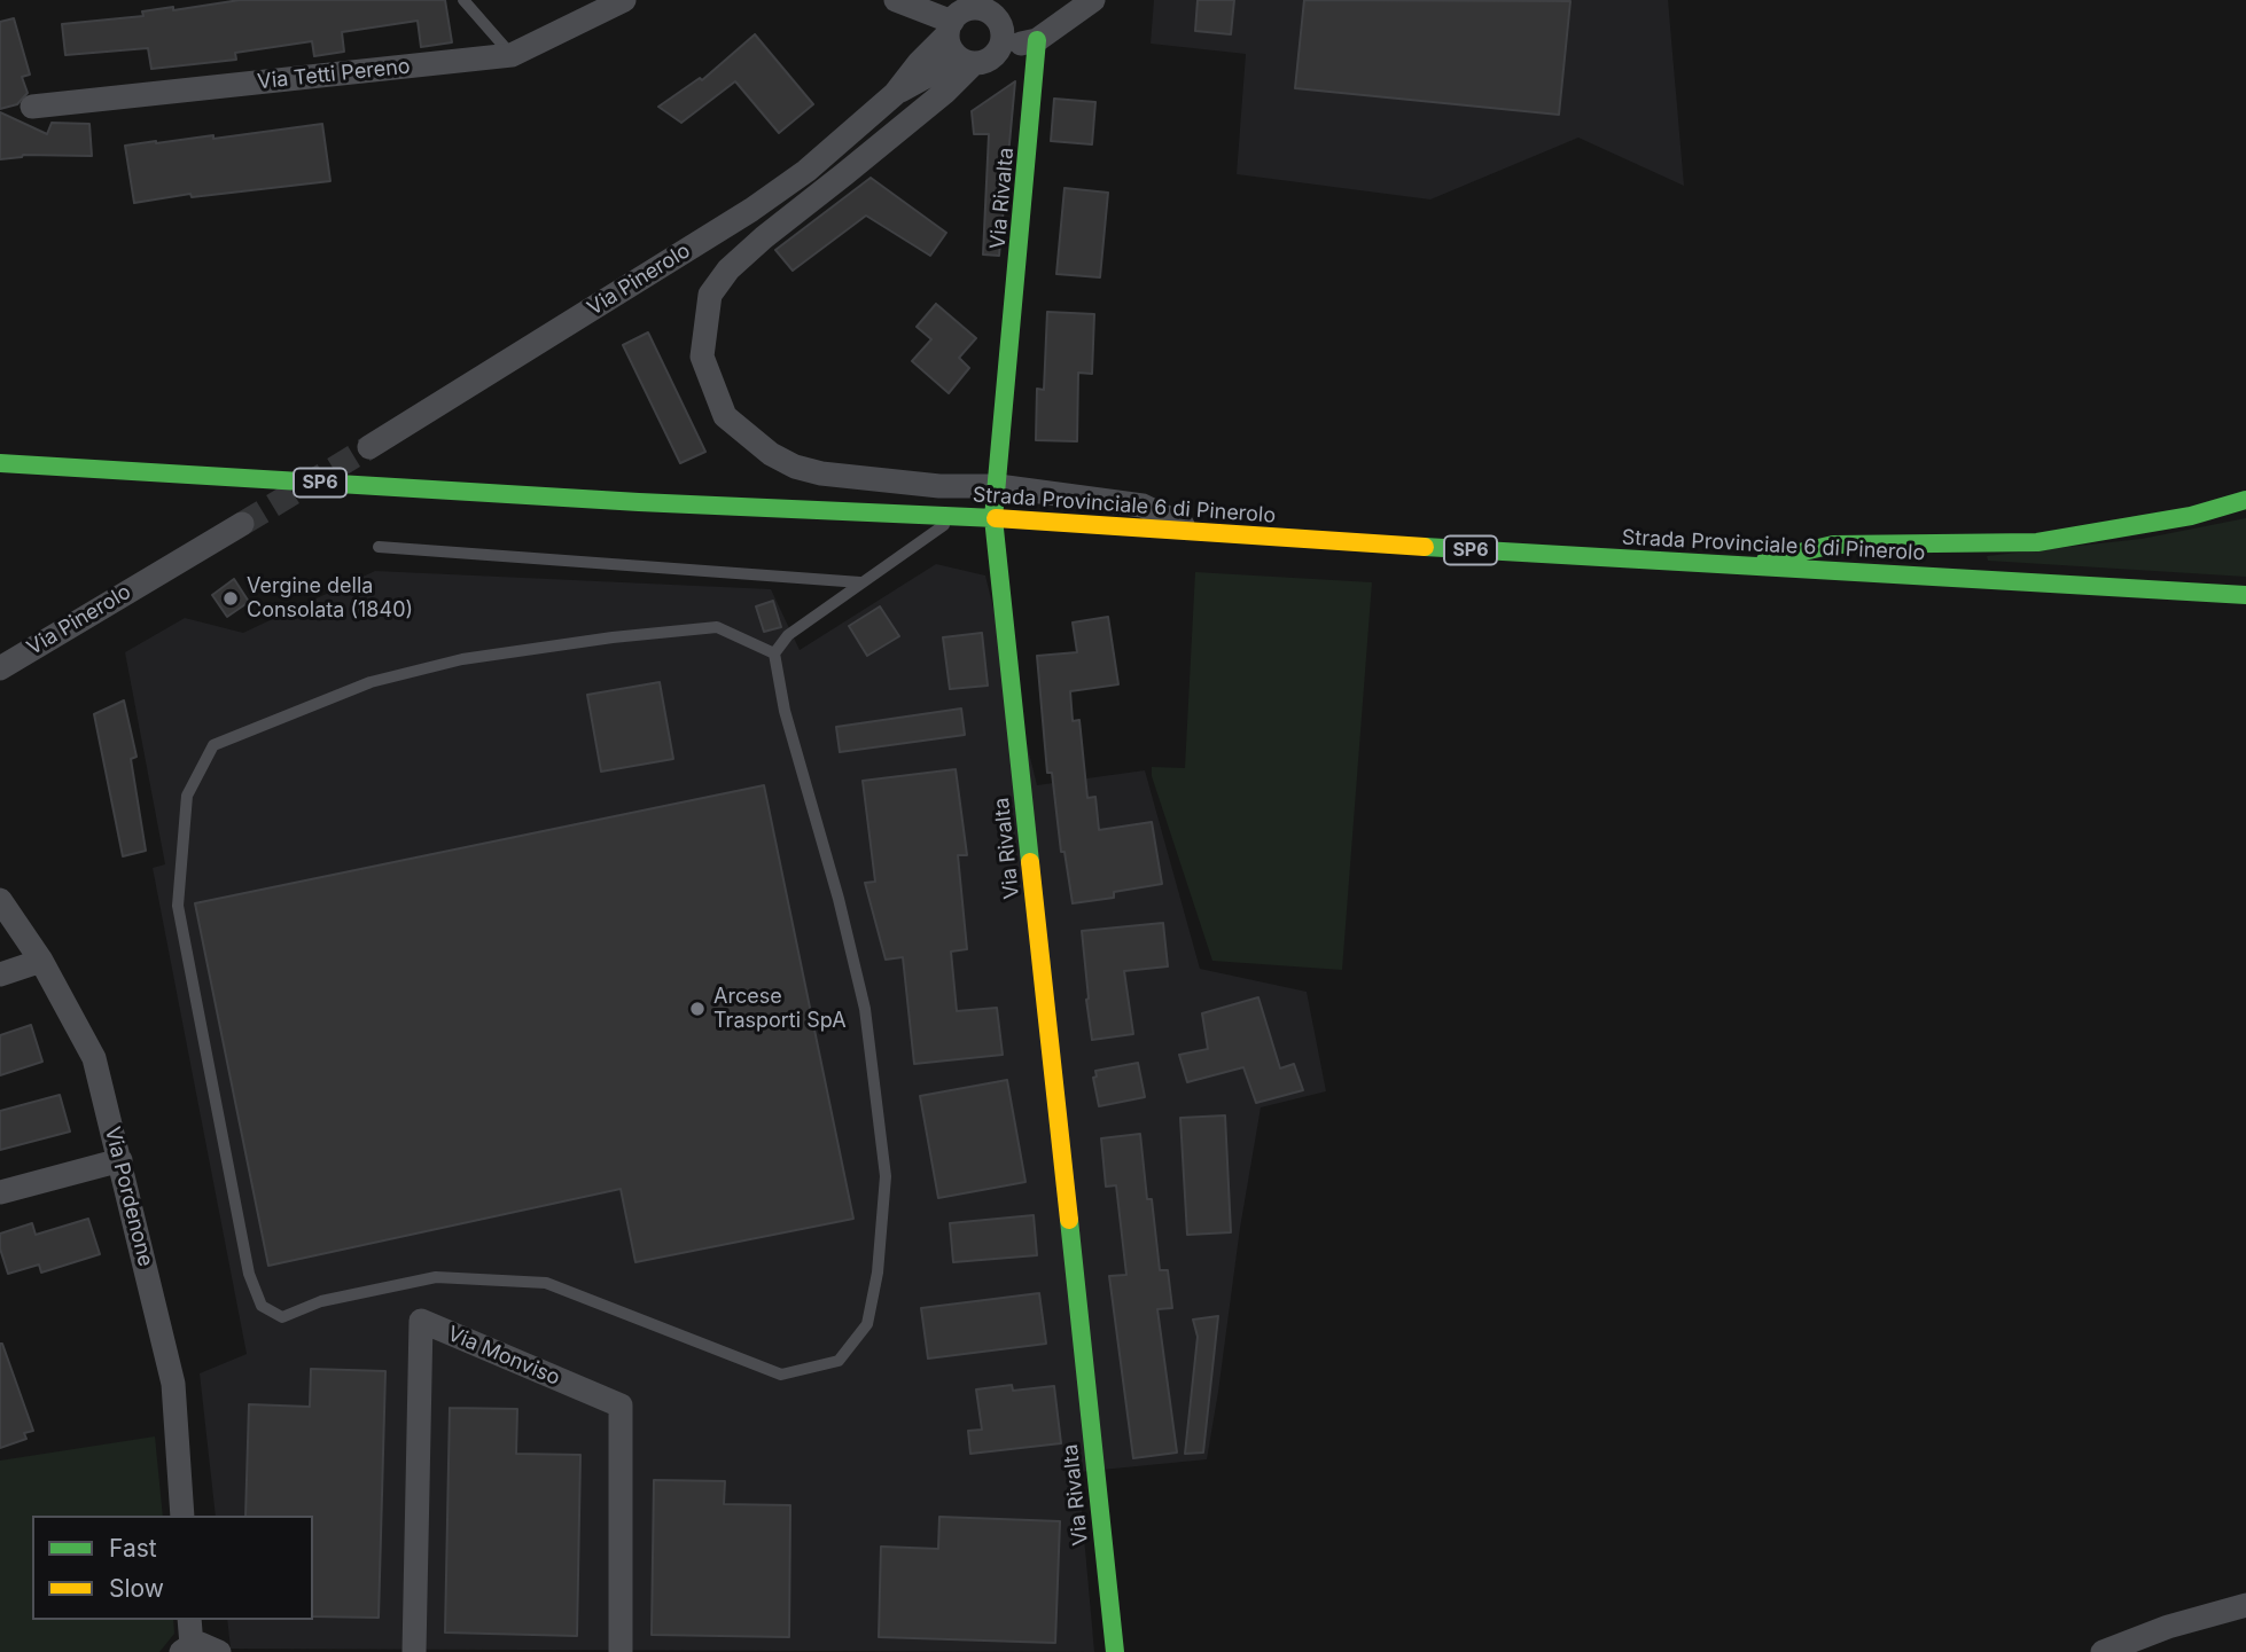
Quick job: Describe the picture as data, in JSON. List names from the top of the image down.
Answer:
{
  "streets": {
    "main road": ["Via Rivalta", "SP6", "Strada Provinciale 6 di Pinerolo"],
    "street": [
      "Via Tetti Pereno",
      "Via Pinerolo",
      "Via Pordenone",
      "Via Monviso"
    ]
  },
  "crossings": [
    ["Via Rivalta", "Strada Provinciale 6 di Pinerolo"]
  ],
  "places": ["Vergine della Consolata (1840)", "Arcese Trasporti SpA"],
  "legend": ["Fast", "Slow"]
}
